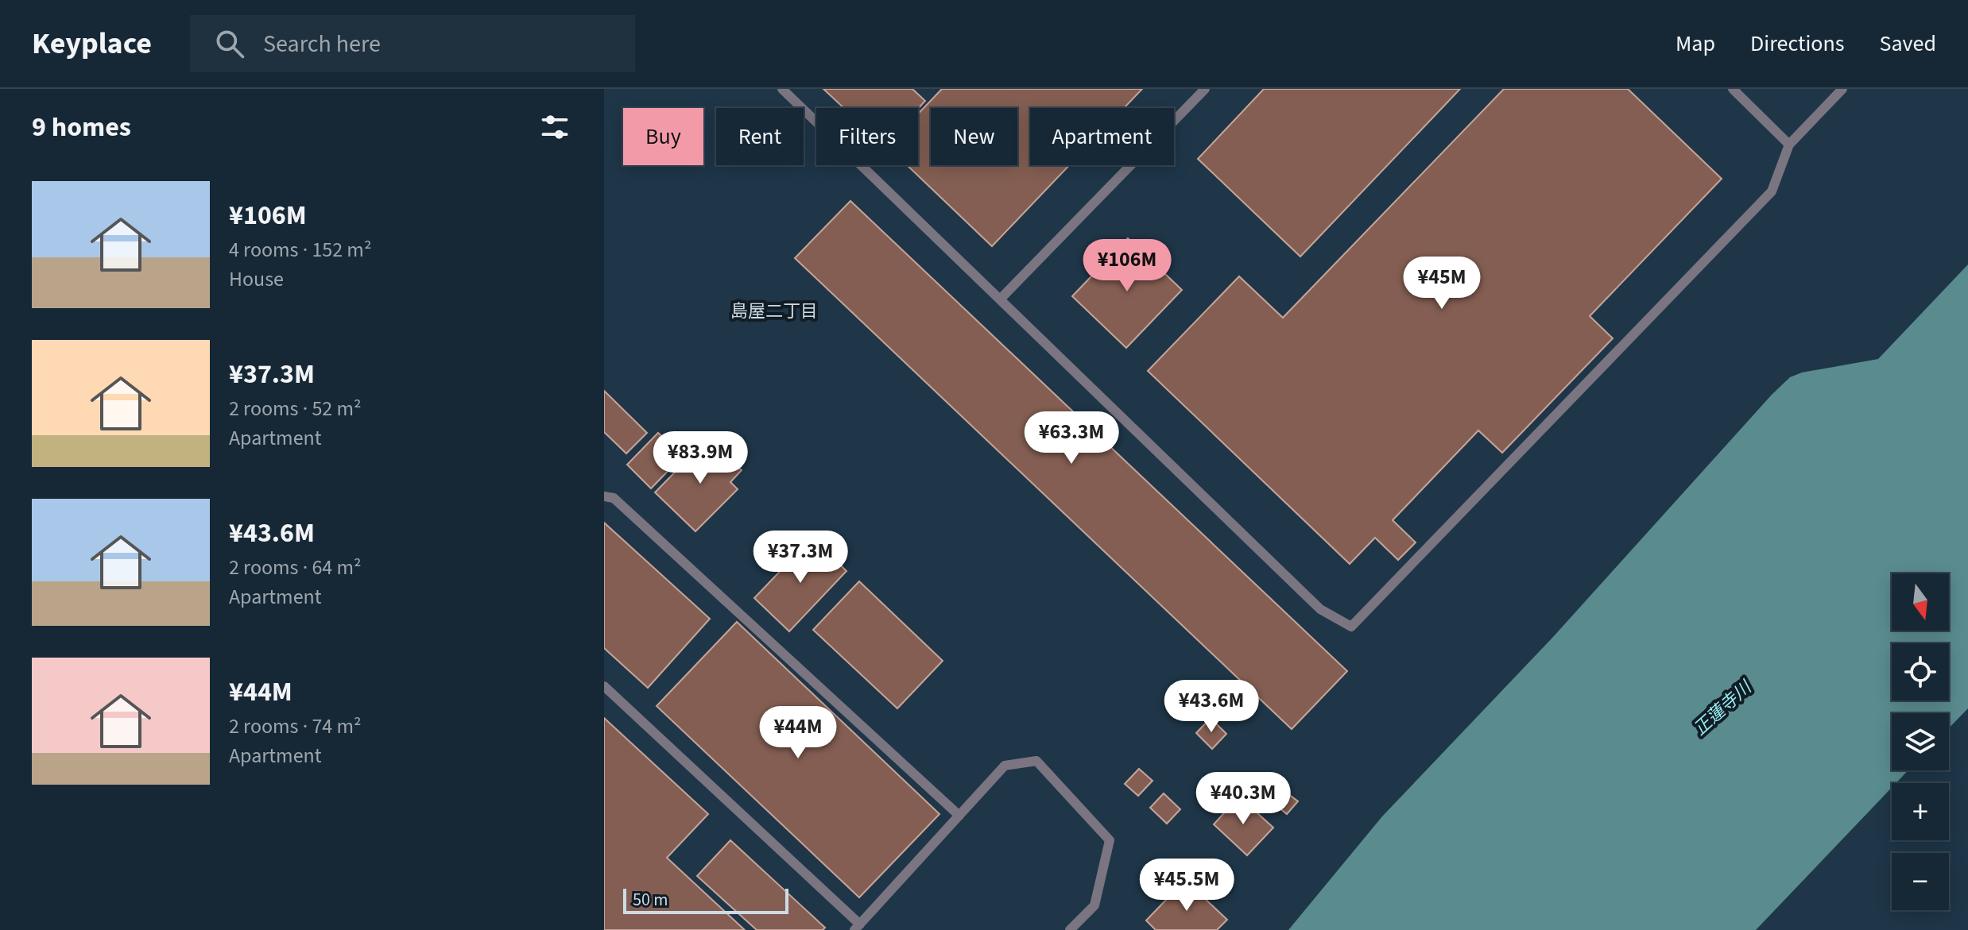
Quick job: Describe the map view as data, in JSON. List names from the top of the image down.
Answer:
{
  "districts": ["島屋二丁目"],
  "water": ["正蓮寺川"],
  "scale_bar": "50 m",
  "north": "bottom",
  "page": {
    "header": "Keyplace",
    "search": "Search here",
    "nav": ["Map", "Directions", "Saved"],
    "heading": "9 homes",
    "chip": [
      "Buy",
      "Rent",
      "Filters",
      "New",
      "Apartment"
    ],
    "list": [
      {
        "name": "¥106M",
        "note": "4 rooms · 152 m² · House"
      },
      {
        "name": "¥37.3M",
        "note": "2 rooms · 52 m² · Apartment"
      },
      {
        "name": "¥43.6M",
        "note": "2 rooms · 64 m² · Apartment"
      },
      {
        "name": "¥44M",
        "note": "2 rooms · 74 m² · Apartment"
      }
    ],
    "price": [
      "¥106M",
      "¥45M",
      "¥63.3M",
      "¥83.9M",
      "¥37.3M",
      "¥43.6M",
      "¥44M",
      "¥40.3M",
      "¥45.5M"
    ],
    "map_buttons": ["+", "−"],
    "scale": "50 m"
  }
}
